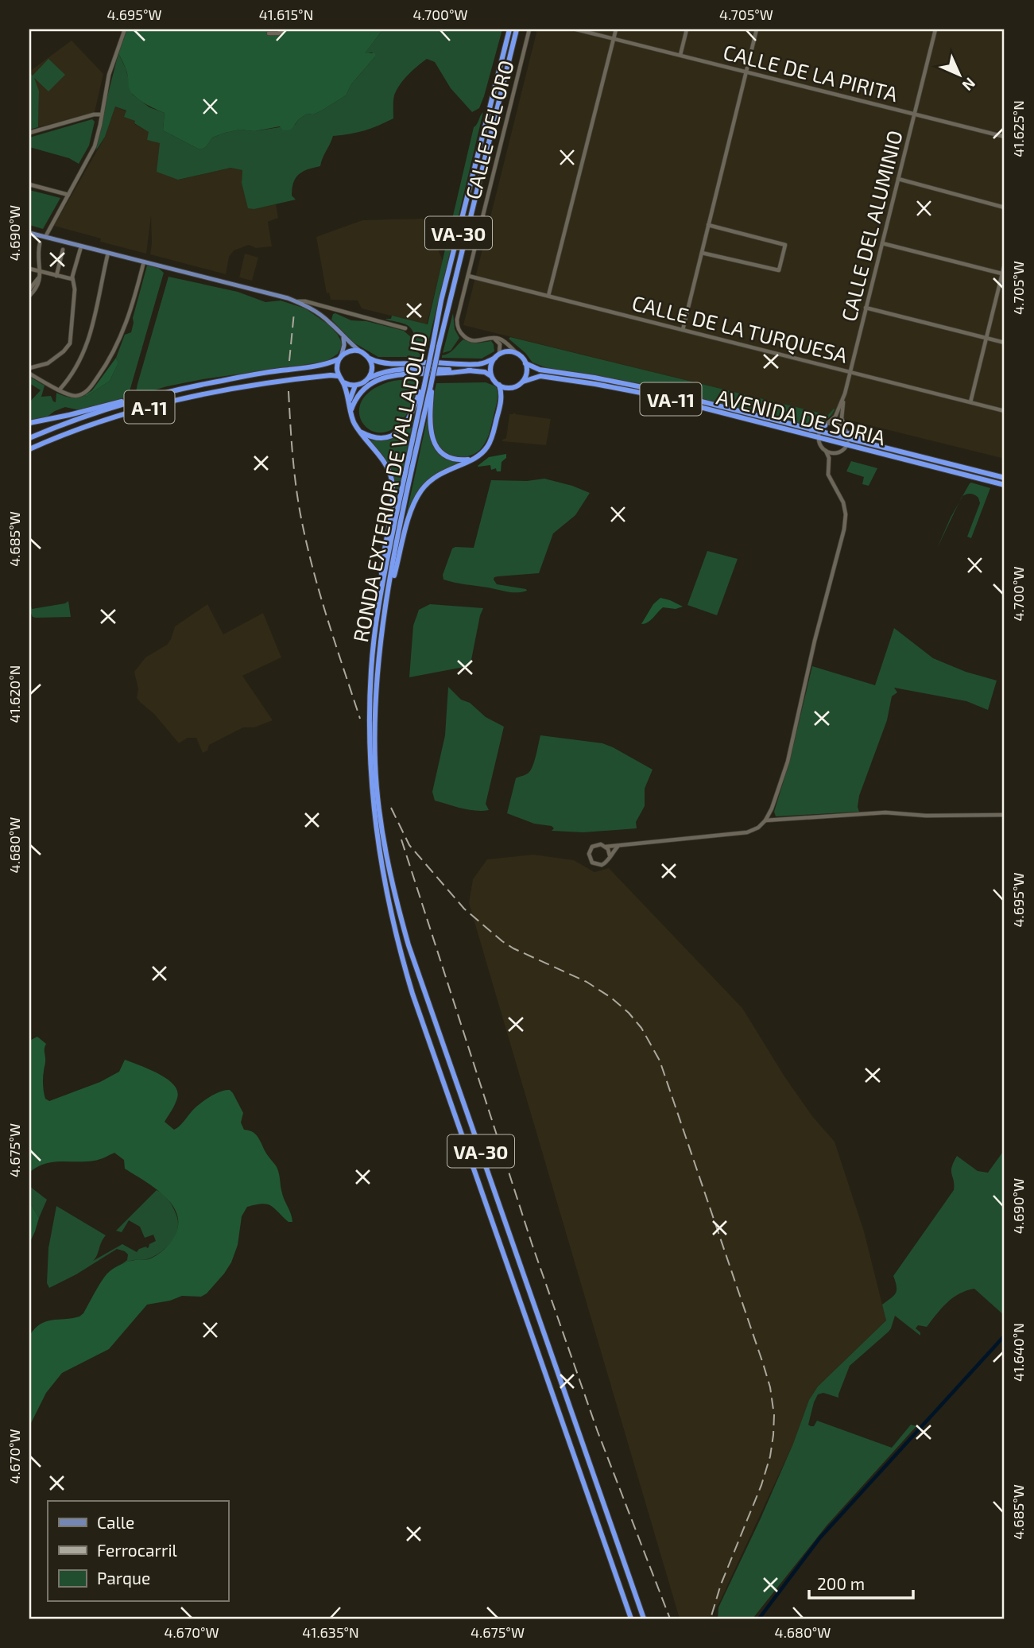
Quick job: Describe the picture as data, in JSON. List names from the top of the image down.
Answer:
{
  "streets": {
    "highway": [
      "VA-30",
      "VA-11",
      "A-11",
      "AVENIDA DE SORIA",
      "RONDA EXTERIOR DE VALLADOLID"
    ],
    "street": [
      "CALLE DE LA PIRITA",
      "CALLE DEL ORO",
      "CALLE DEL ALUMINIO",
      "CALLE DE LA TURQUESA"
    ]
  },
  "crossings": [
    ["CALLE DE LA PIRITA", "CALLE DEL ALUMINIO"],
    ["CALLE DEL ORO", "CALLE DE LA TURQUESA"],
    ["CALLE DEL ORO", "VA-11"],
    ["CALLE DEL ORO", "AVENIDA DE SORIA"],
    ["CALLE DEL ALUMINIO", "CALLE DE LA TURQUESA"],
    ["CALLE DEL ALUMINIO", "AVENIDA DE SORIA"],
    ["VA-11", "AVENIDA DE SORIA"]
  ],
  "legend": ["Calle", "Ferrocarril", "Parque"],
  "scale_bar": "200 m",
  "north": "bottom right",
  "coordinates": [
    "4.695°W",
    "41.615°N",
    "4.700°W",
    "4.705°W",
    "41.625°N",
    "4.690°W",
    "4.685°W",
    "41.620°N",
    "4.680°W",
    "4.675°W",
    "41.640°N",
    "4.670°W",
    "41.635°N"
  ]
}
